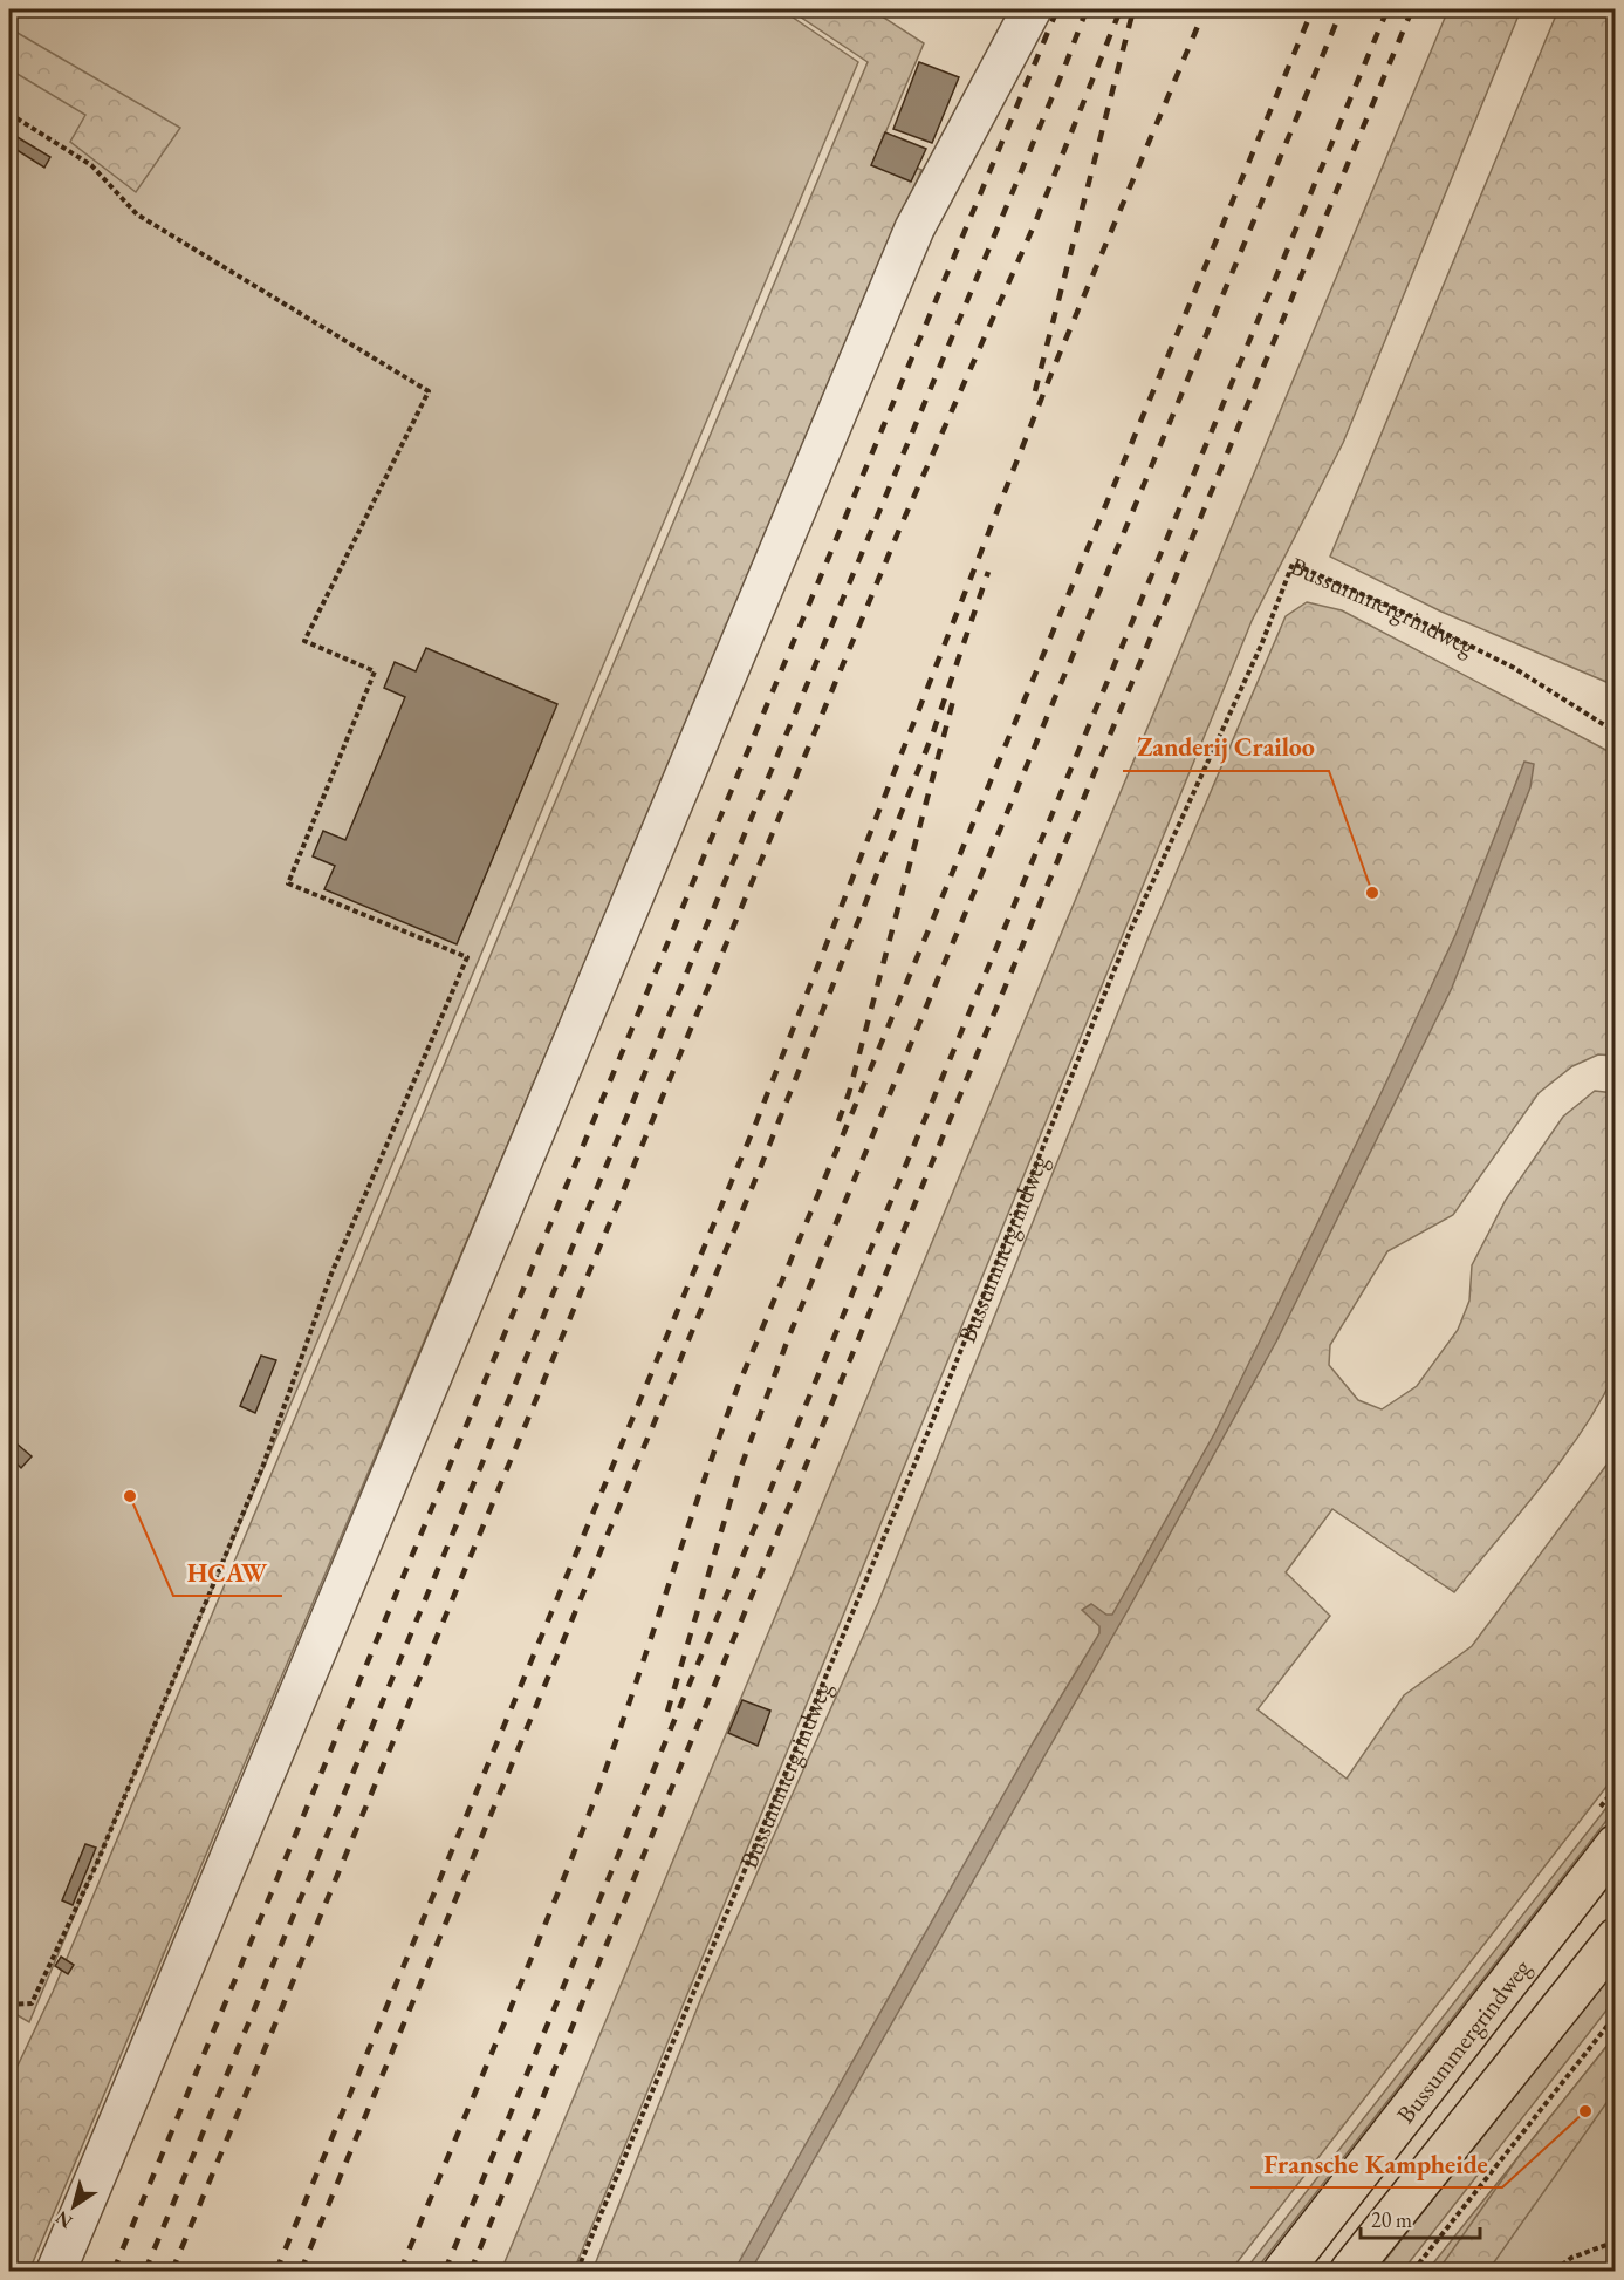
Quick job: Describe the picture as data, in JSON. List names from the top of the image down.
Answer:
{
  "streets": {
    "main road": ["Bussummergrindweg"]
  },
  "places": ["Zanderij Crailoo", "HCAW", "Fransche Kampheide"],
  "scale_bar": "20 m",
  "north": "bottom left"
}
